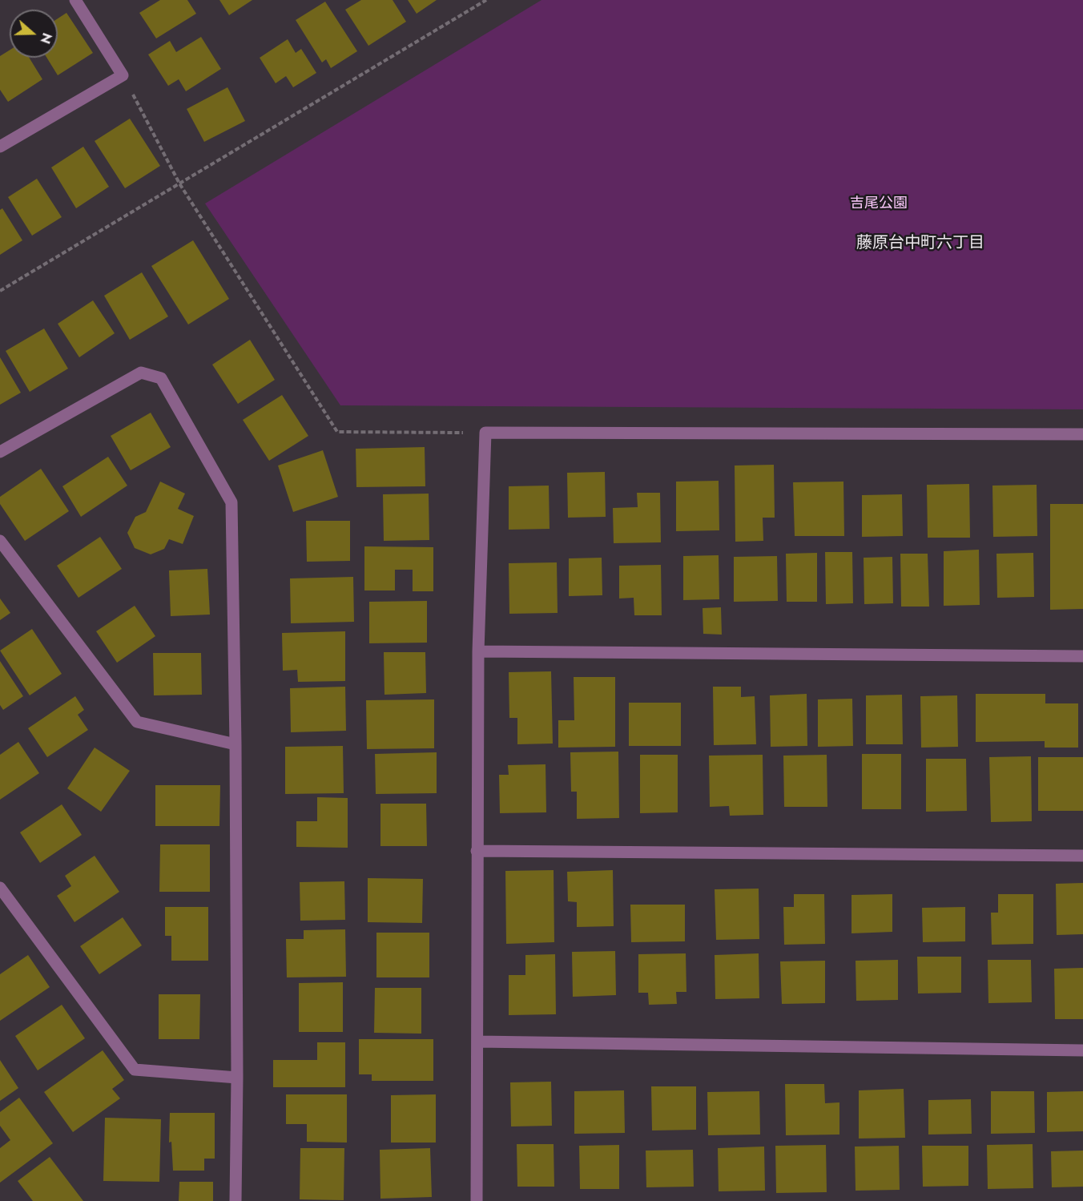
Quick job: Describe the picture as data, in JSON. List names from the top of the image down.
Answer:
{
  "districts": ["藤原台中町六丁目"],
  "parks": ["吉尾公園"],
  "north": "right"
}
